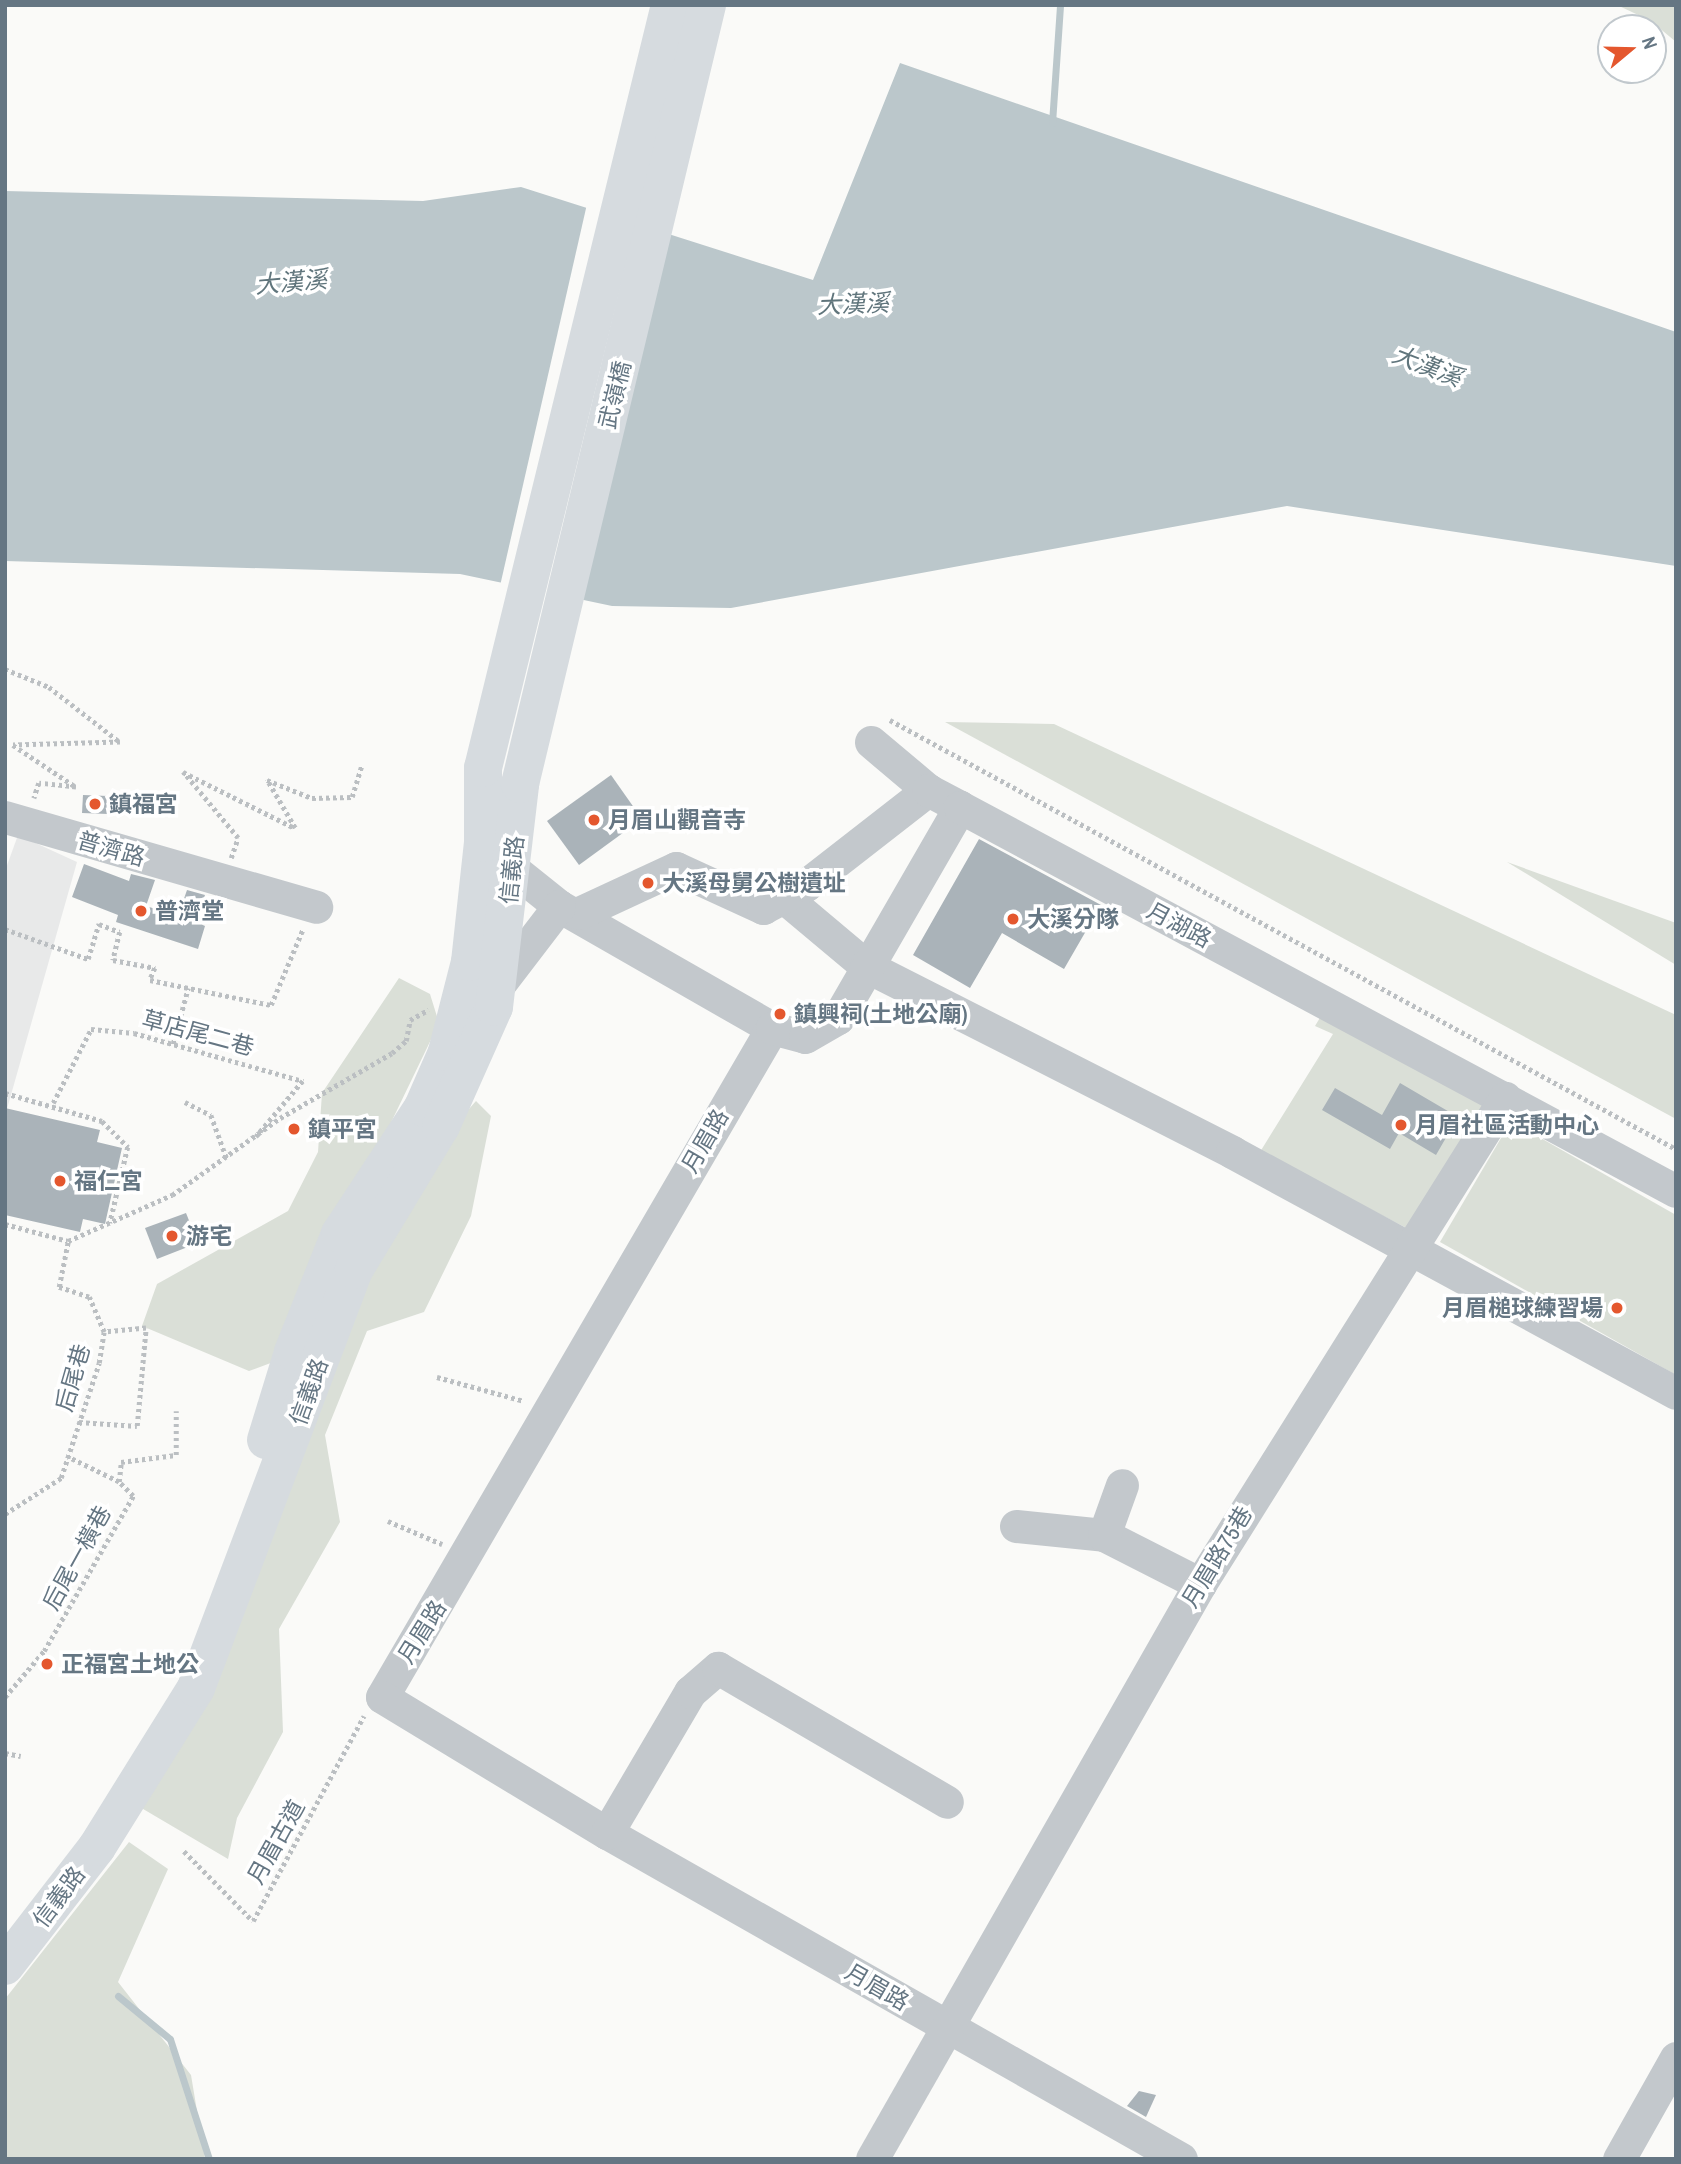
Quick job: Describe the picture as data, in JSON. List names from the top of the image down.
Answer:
{
  "streets": {
    "main road": ["武嶺橋", "信義路"],
    "street": [
      "普濟路",
      "月湖路",
      "月眉路",
      "月眉路75巷"
    ],
    "path": [
      "草店尾二巷",
      "后尾巷",
      "后尾一橫巷",
      "月眉古道"
    ]
  },
  "crossings": [
    ["武嶺橋", "信義路"],
    ["月湖路", "月眉路75巷"],
    ["月眉路", "月眉路75巷"],
    ["月眉路", "月眉古道"],
    ["后尾巷", "后尾一橫巷"]
  ],
  "water": ["大漢溪"],
  "places": [
    "鎮福宮",
    "月眉山觀音寺",
    "大溪母舅公樹遺址",
    "普濟堂",
    "大溪分隊",
    "鎮興祠(土地公廟)",
    "月眉社區活動中心",
    "鎮平宮",
    "福仁宮",
    "游宅",
    "月眉槌球練習場",
    "正福宮土地公"
  ],
  "north": "right"
}
